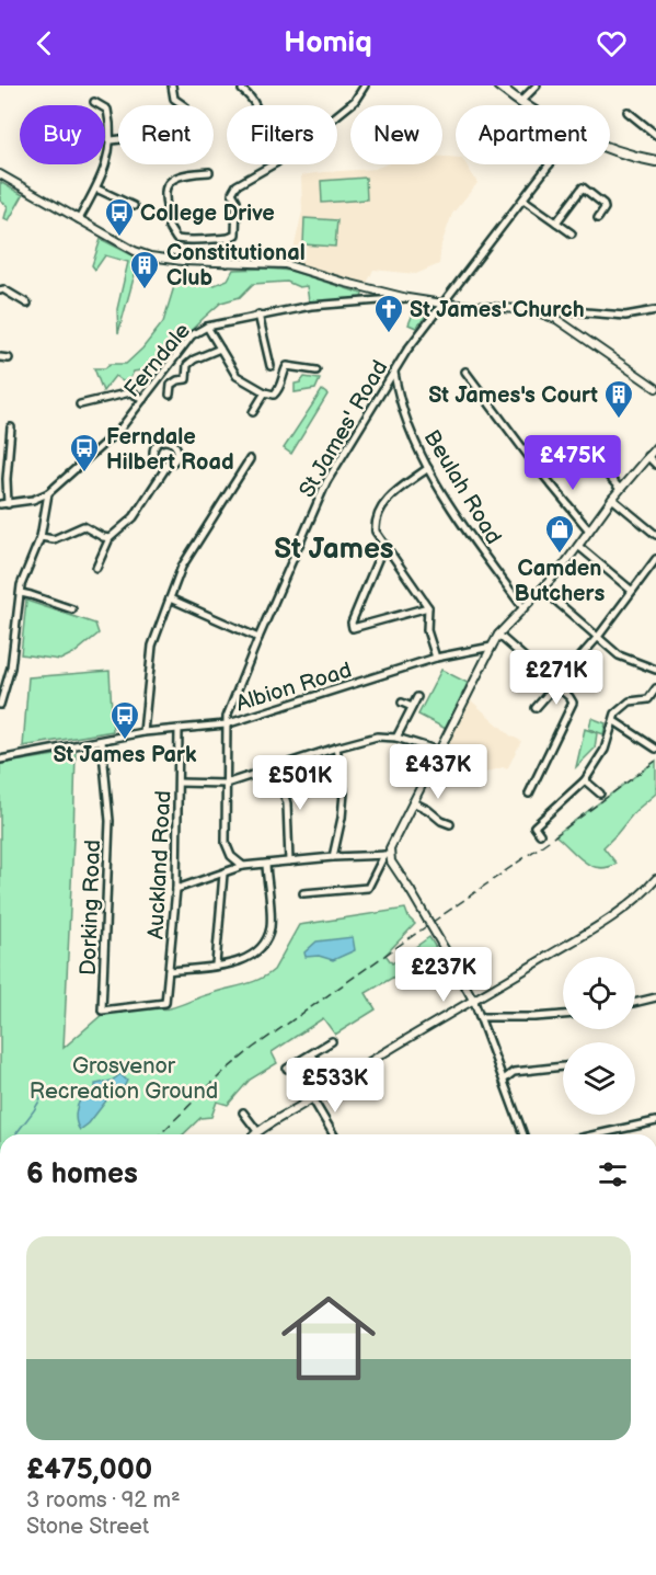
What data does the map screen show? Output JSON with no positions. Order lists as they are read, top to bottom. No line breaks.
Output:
{"streets":{"street":["Ferndale","St James' Road","Beulah Road","Albion Road","Auckland Road","Dorking Road"]},"crossings":[["St James' Road","Beulah Road"],["St James' Road","Albion Road"],["Albion Road","Auckland Road"],["Albion Road","Dorking Road"],["Auckland Road","Dorking Road"]],"districts":["St James"],"parks":["Grosvenor Recreation Ground"],"places":{"bus stop":["College Drive","Ferndale Hilbert Road","St James Park"],"building":["Constitutional Club","St James's Court"],"church":["St James' Church"],"shop":["Camden Butchers"]},"page":{"header":"Homiq","chip":["Buy","Rent","Filters","New","Apartment"],"price":["£475K","£271K","£437K","£501K","£237K","£533K"],"heading":"6 homes","list":[{"name":"£475,000","note":"3 rooms · 92 m² · Stone Street"}]}}
